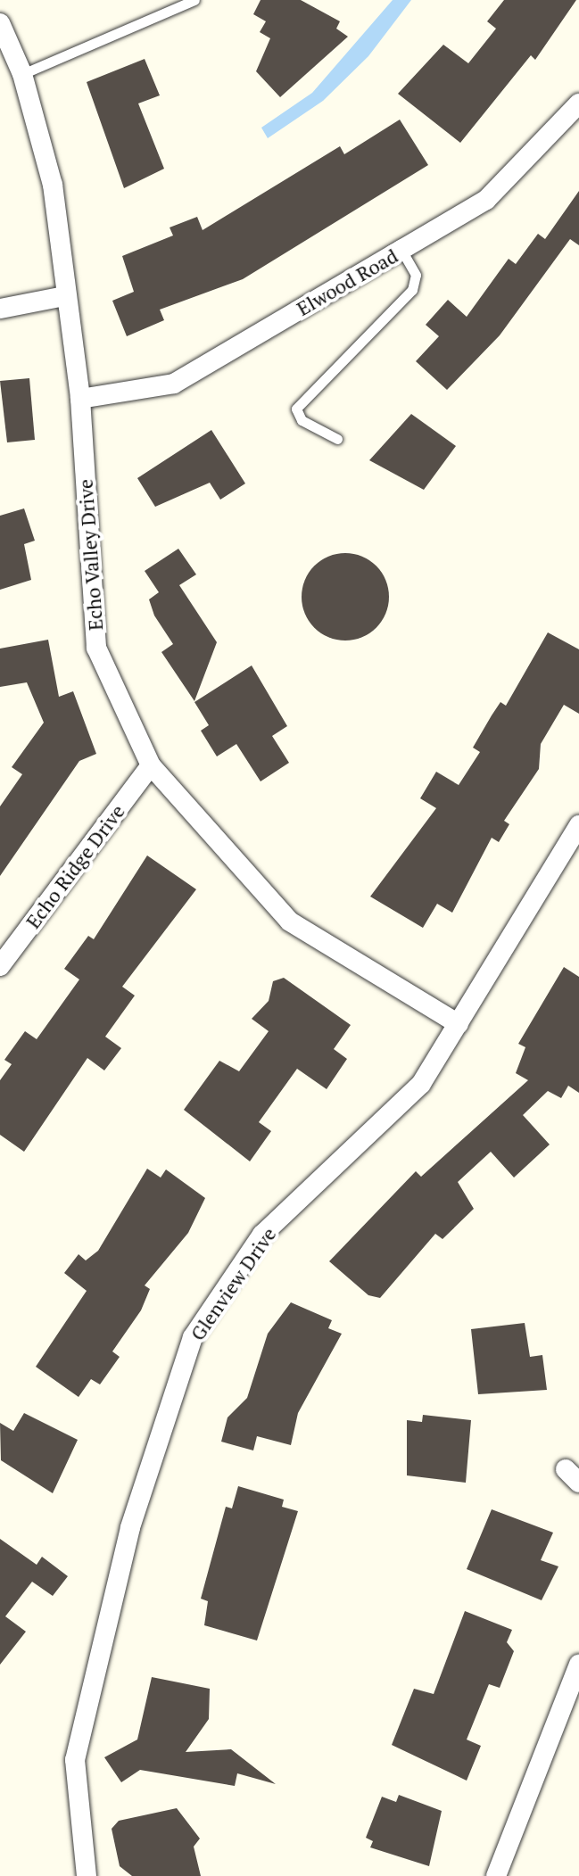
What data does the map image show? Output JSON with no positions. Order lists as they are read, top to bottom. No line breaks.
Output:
{"streets":{"street":["Elwood Road","Echo Valley Drive","Echo Ridge Drive","Glenview Drive"]},"crossings":[["Elwood Road","Echo Valley Drive"],["Echo Valley Drive","Echo Ridge Drive"],["Echo Valley Drive","Glenview Drive"]]}
